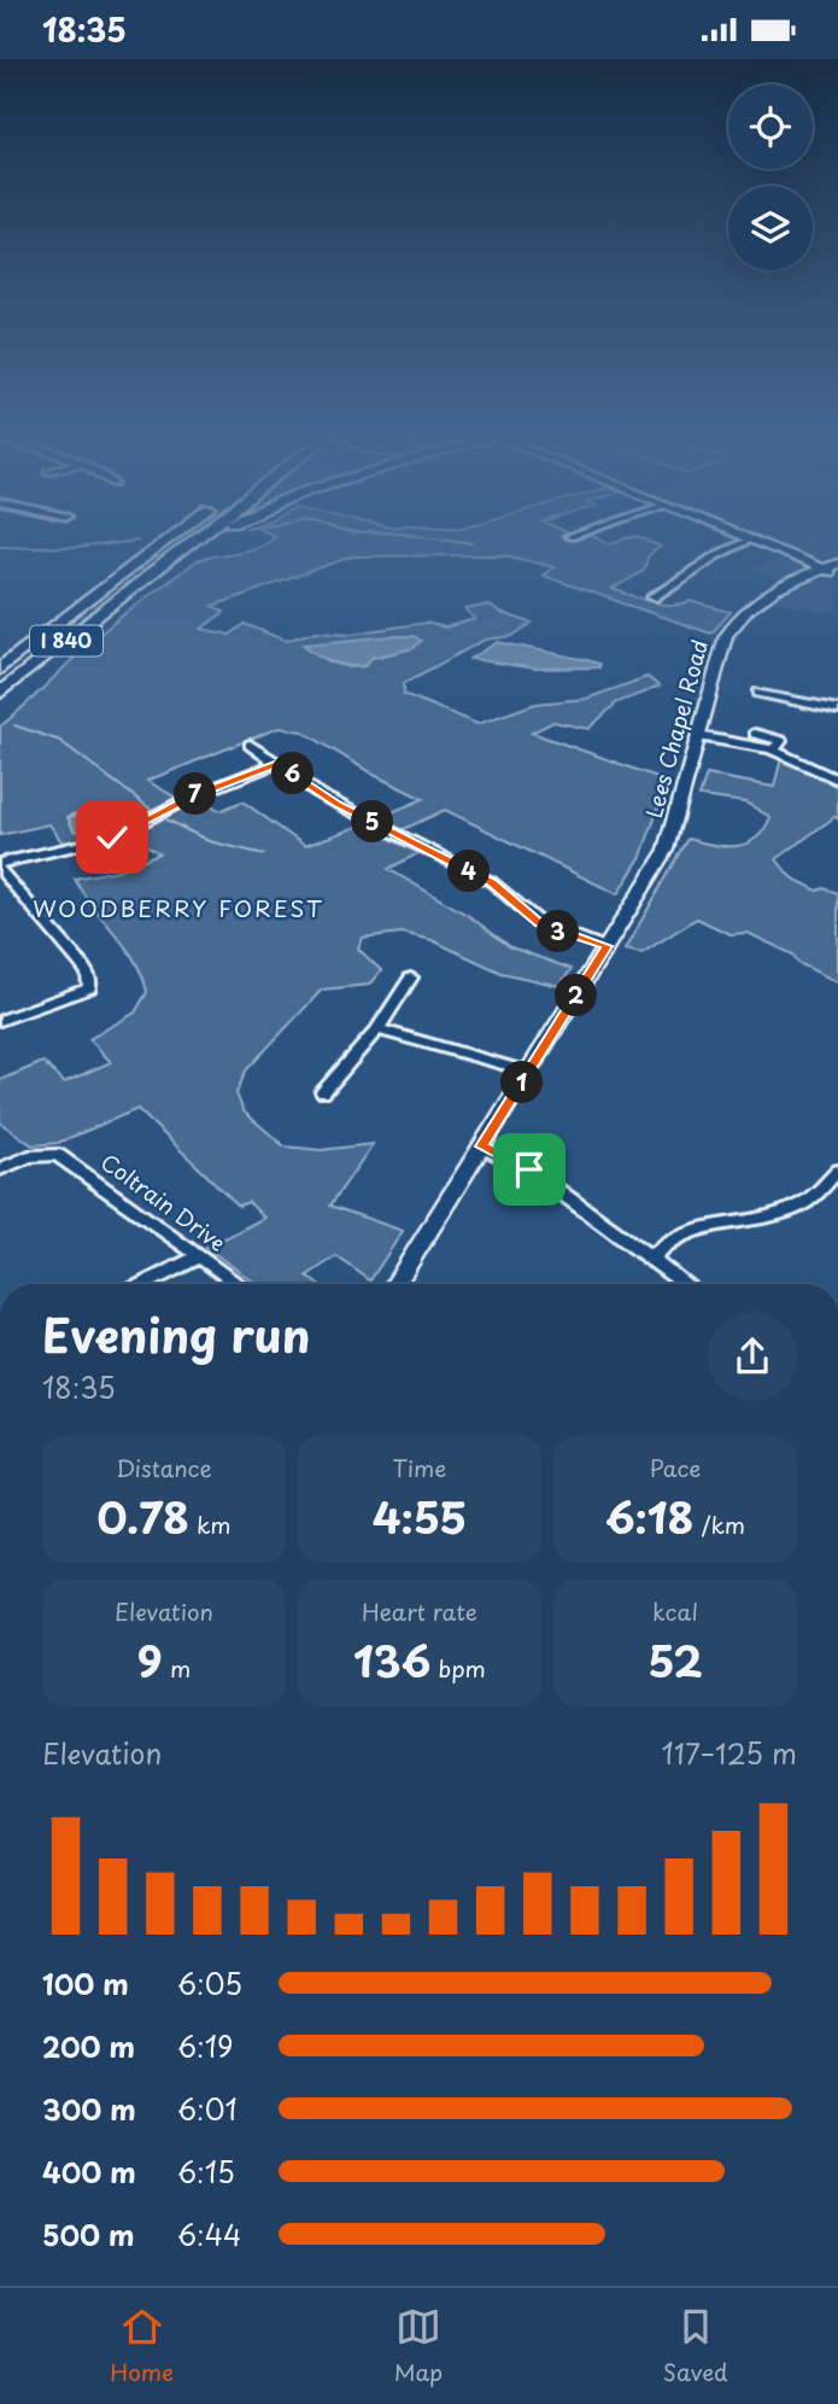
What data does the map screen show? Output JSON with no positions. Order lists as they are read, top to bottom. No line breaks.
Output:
{"streets":{"highway":["I 840"],"main road":["Lees Chapel Road"],"street":["Coltrain Drive"]},"districts":["WOODBERRY FOREST"],"page":{"status":"18:35","pins":["6","7","5","4","3","2","1"],"heading":["Evening run","18:35"],"stats":[["Distance","0.78 km"],["Time","4:55"],["Pace","6:18 /km"],["Elevation","9 m"],["Heart rate","136 bpm"],["kcal","52"]],"chart":["Elevation","117–125 m"],"list":[{"name":"100 m","note":"6:05"},{"name":"200 m","note":"6:19"},{"name":"300 m","note":"6:01"},{"name":"400 m","note":"6:15"},{"name":"500 m","note":"6:44"}],"tabs":["Home","Map","Saved"]}}
